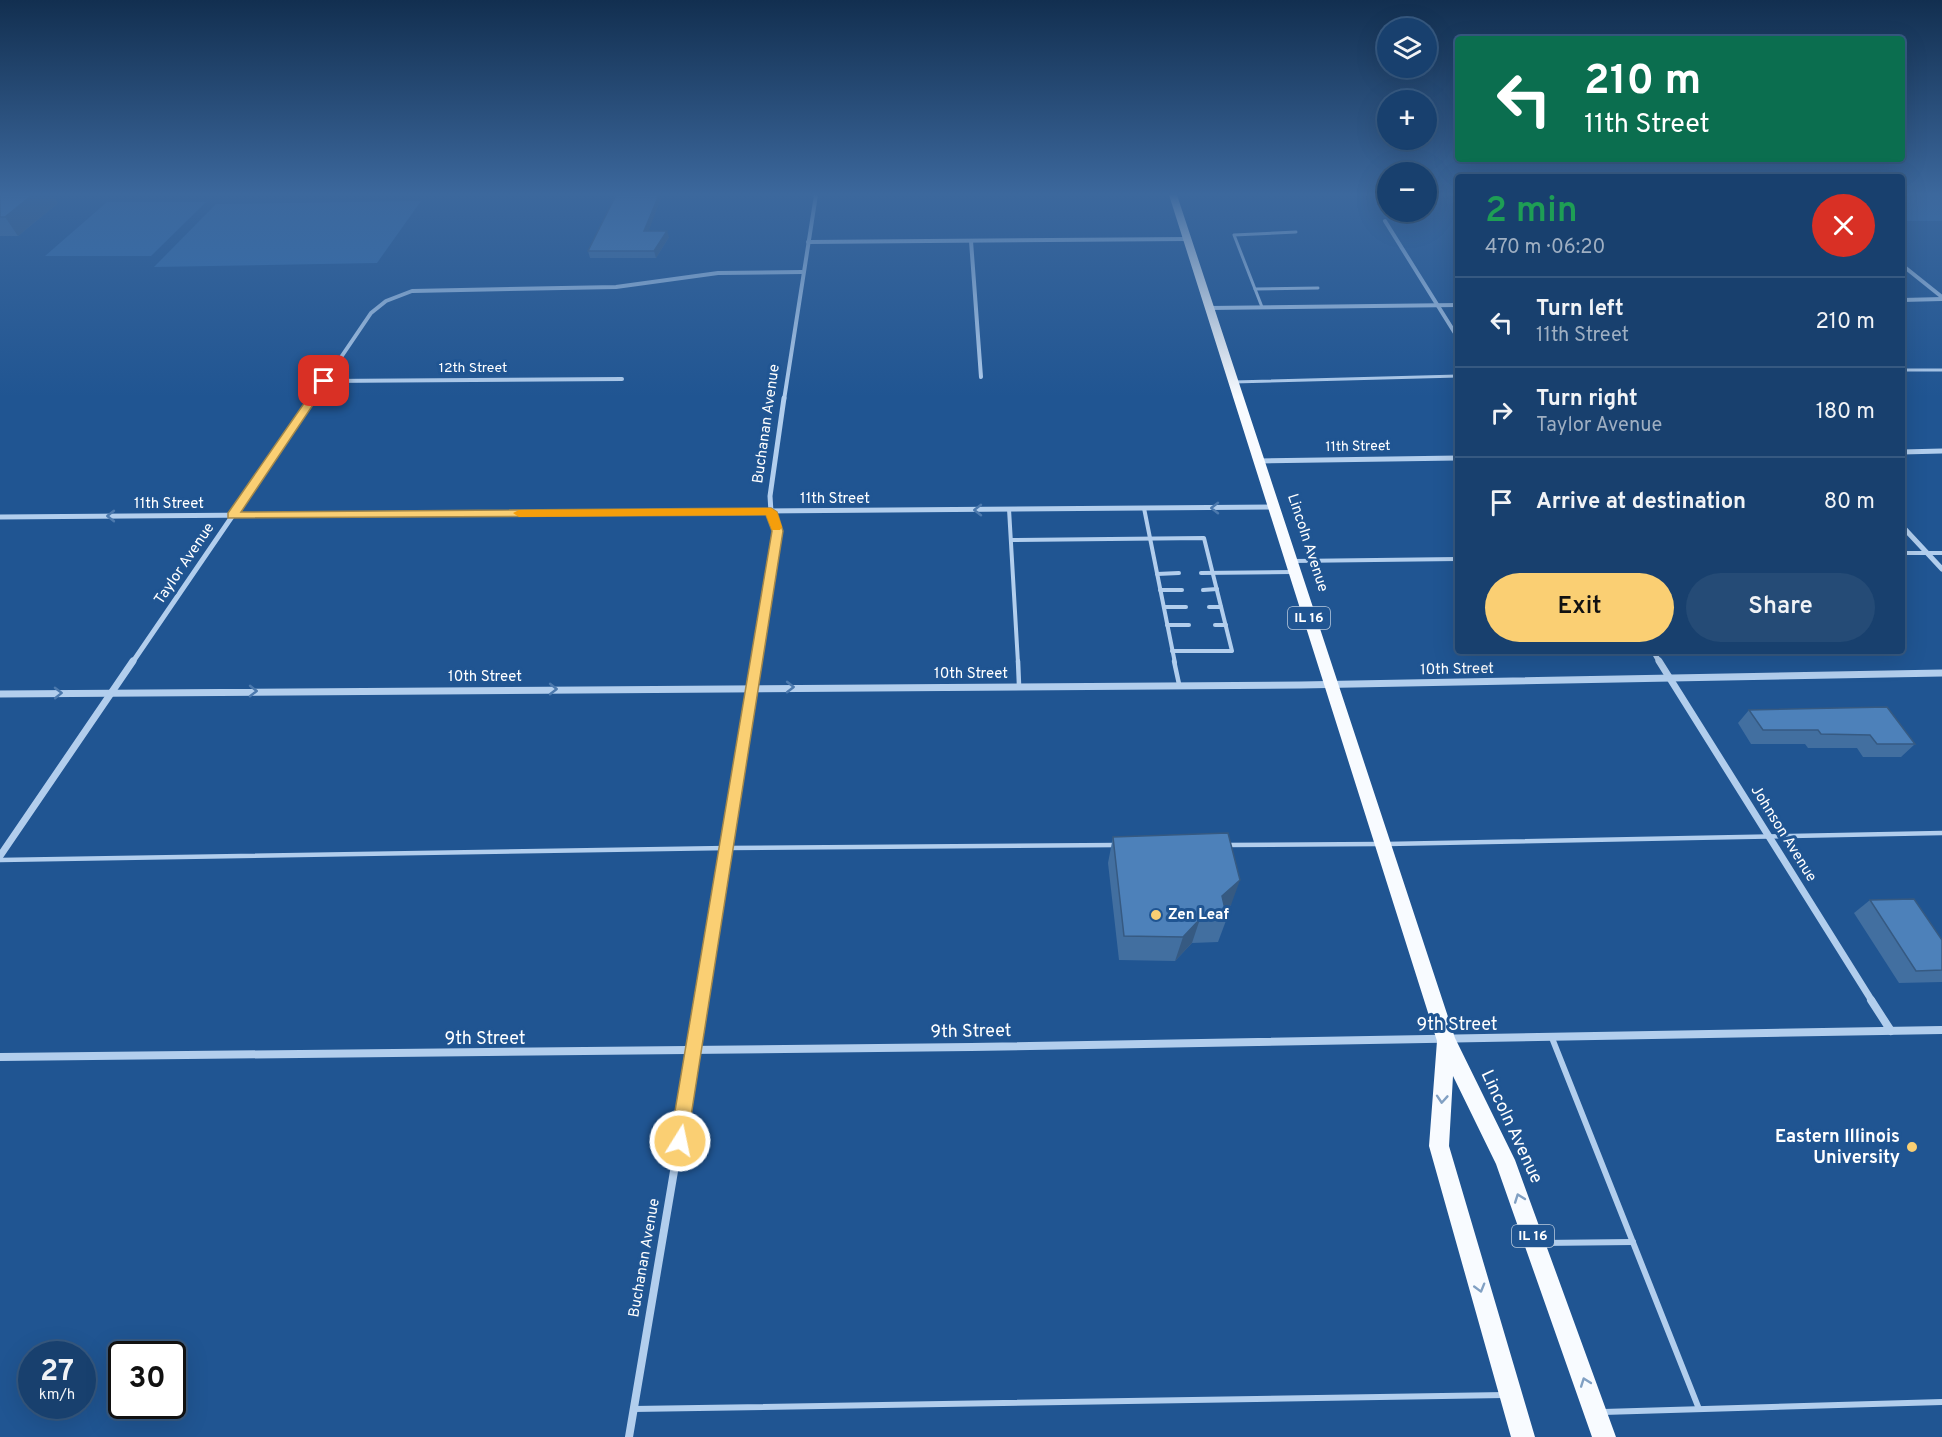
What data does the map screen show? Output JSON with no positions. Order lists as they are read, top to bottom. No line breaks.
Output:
{"streets":{"main road":["Lincoln Avenue","IL 16"],"street":["12th Street","Buchanan Avenue","11th Street","Taylor Avenue","10th Street","Johnson Avenue","9th Street"]},"crossings":[["12th Street","Taylor Avenue"],["Buchanan Avenue","11th Street"],["Buchanan Avenue","Taylor Avenue"],["Buchanan Avenue","10th Street"],["Buchanan Avenue","9th Street"],["11th Street","Lincoln Avenue"],["11th Street","Taylor Avenue"],["Lincoln Avenue","10th Street"],["Lincoln Avenue","9th Street"],["Taylor Avenue","10th Street"],["10th Street","Johnson Avenue"],["Johnson Avenue","9th Street"]],"one_way":["11th Street","10th Street"],"places":["Zen Leaf","Eastern Illinois University"],"page":{"map_buttons":["+","−"],"turn":["210 m","11th Street"],"heading":["2 min","470 m · 06:20"],"list":[{"name":"Turn left","note":"11th Street","value":"210 m"},{"name":"Turn right","note":"Taylor Avenue","value":"180 m"},{"name":"Arrive at destination","value":"80 m"}],"buttons":["Exit","Share"],"speed":"27 km/h","limit":"30"}}
